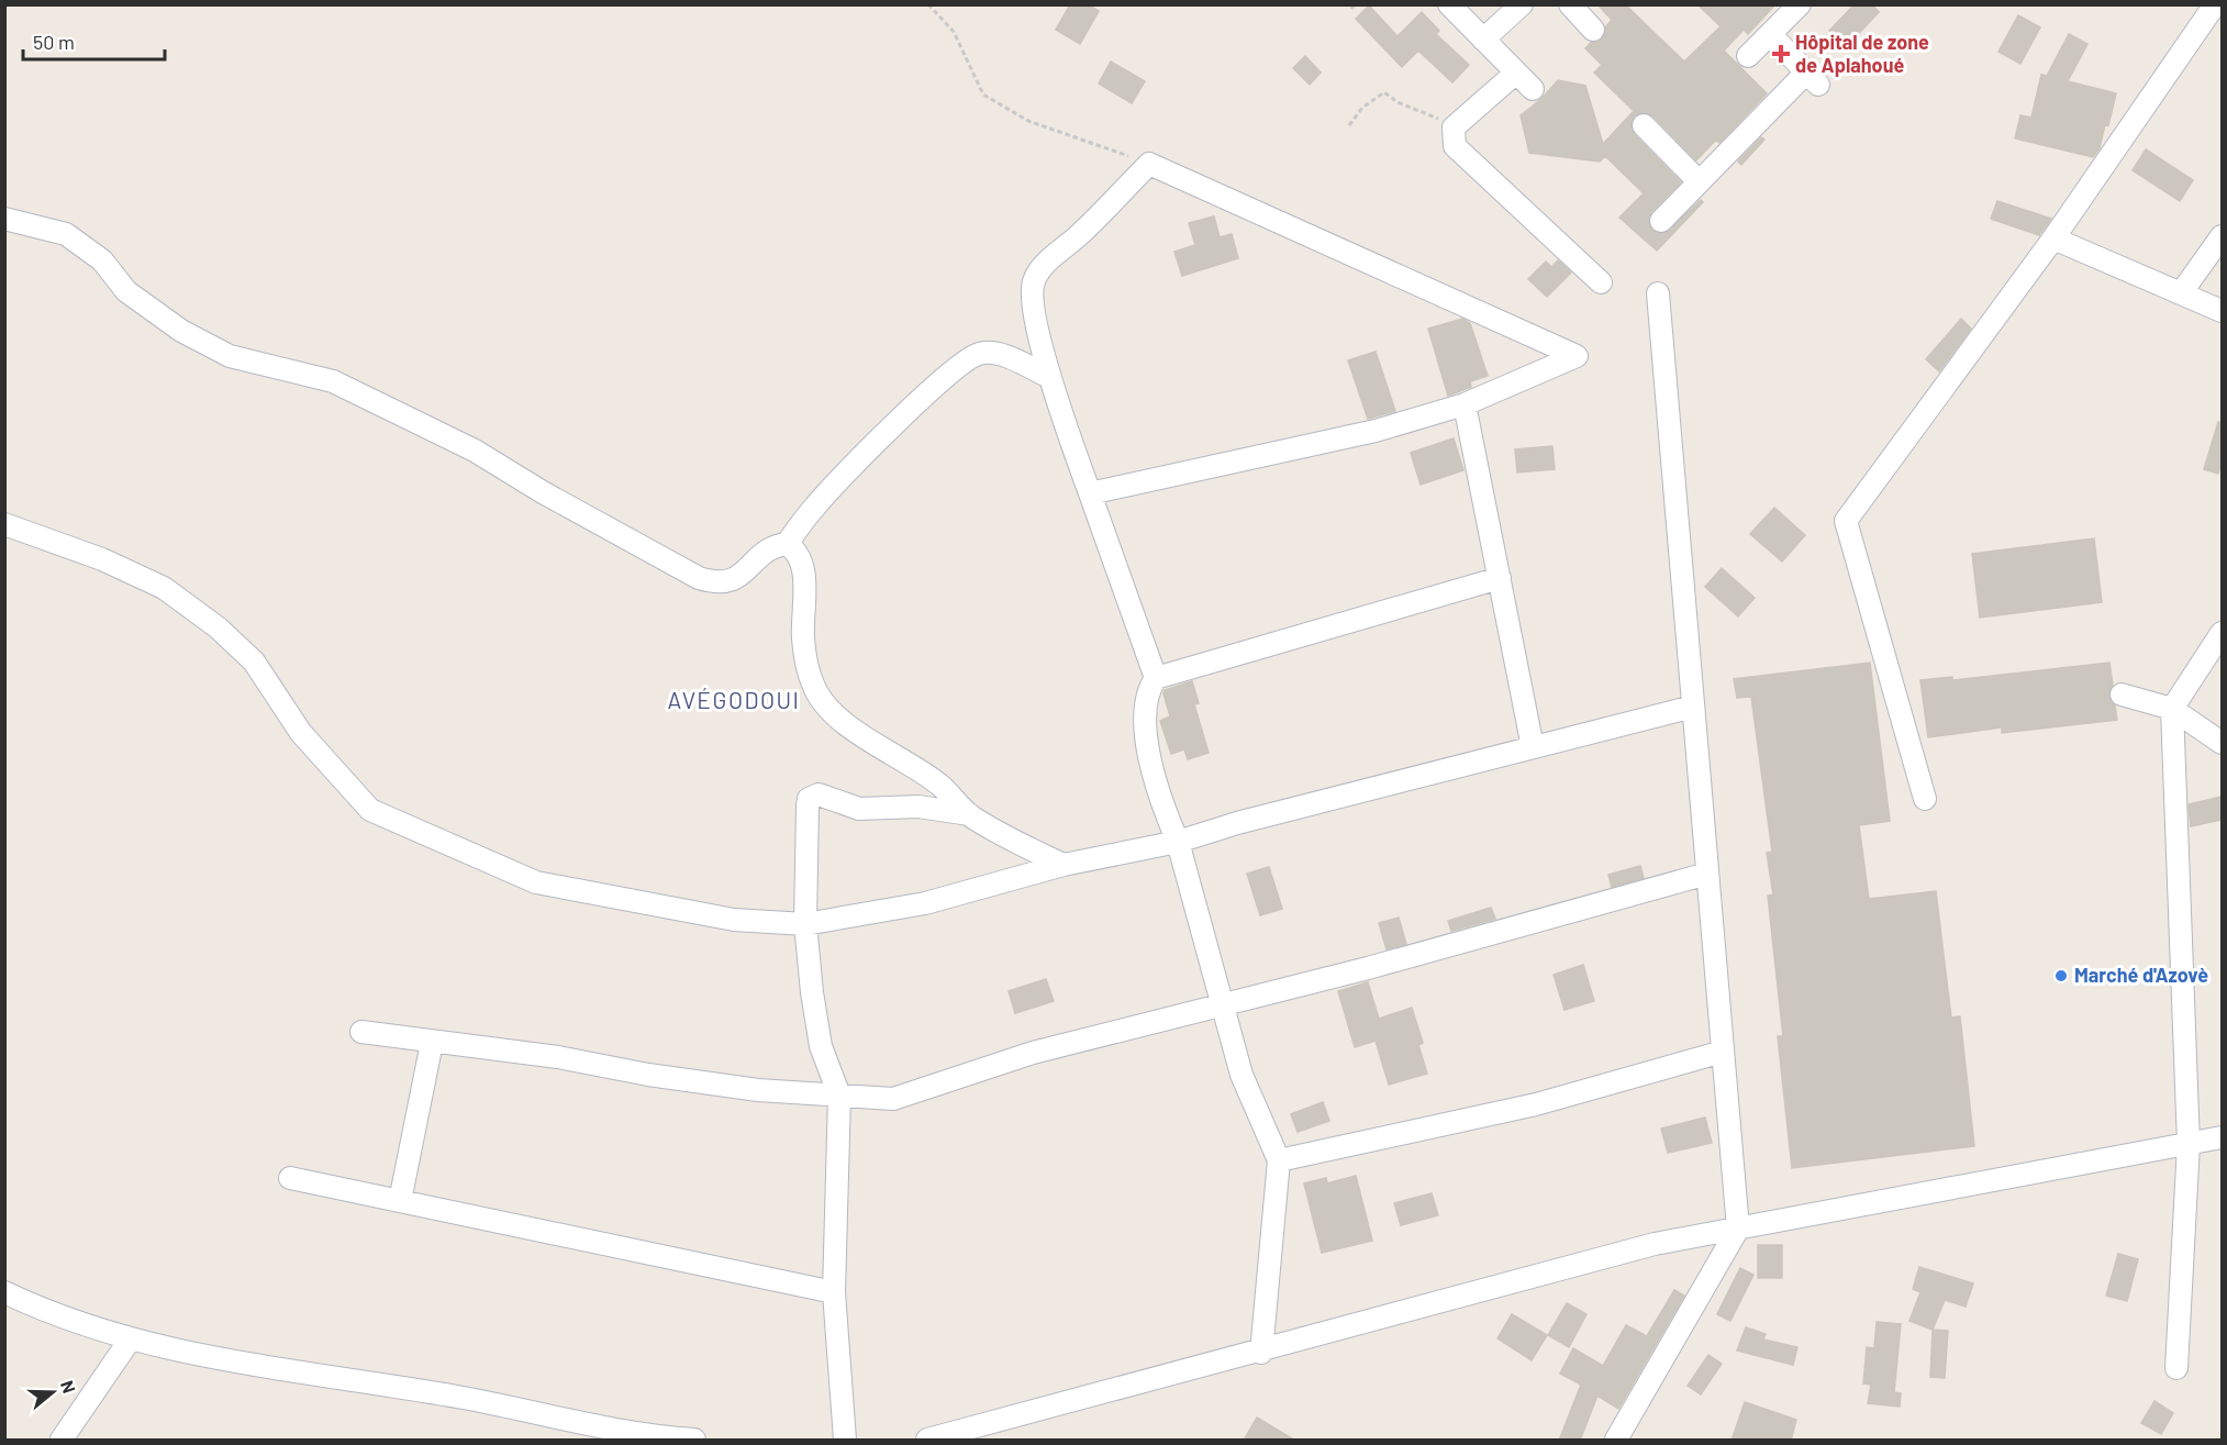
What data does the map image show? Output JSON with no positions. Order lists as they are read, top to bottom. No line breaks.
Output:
{"districts":["AVÉGODOUI"],"places":{"health":["Hôpital de zone de Aplahoué"],"other":["Marché d'Azovè"]},"scale_bar":"50 m","north":"right"}
